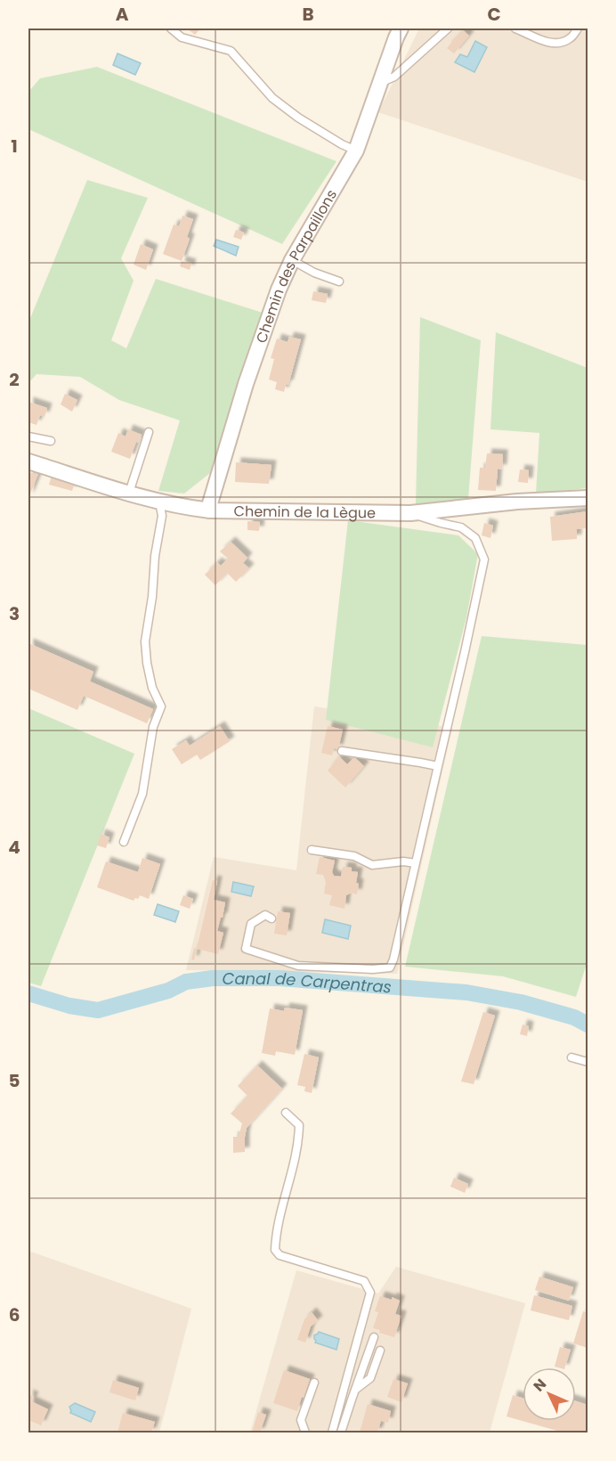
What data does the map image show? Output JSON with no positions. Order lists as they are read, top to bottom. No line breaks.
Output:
{"streets":{"street":["Chemin des Parpaillons","Chemin de la Lègue"]},"crossings":[["Chemin des Parpaillons","Chemin de la Lègue"]],"water":["Canal de Carpentras"],"north":"top left","grid":{"columns":["A","B","C"],"rows":["1","2","3","4","5","6"]}}
